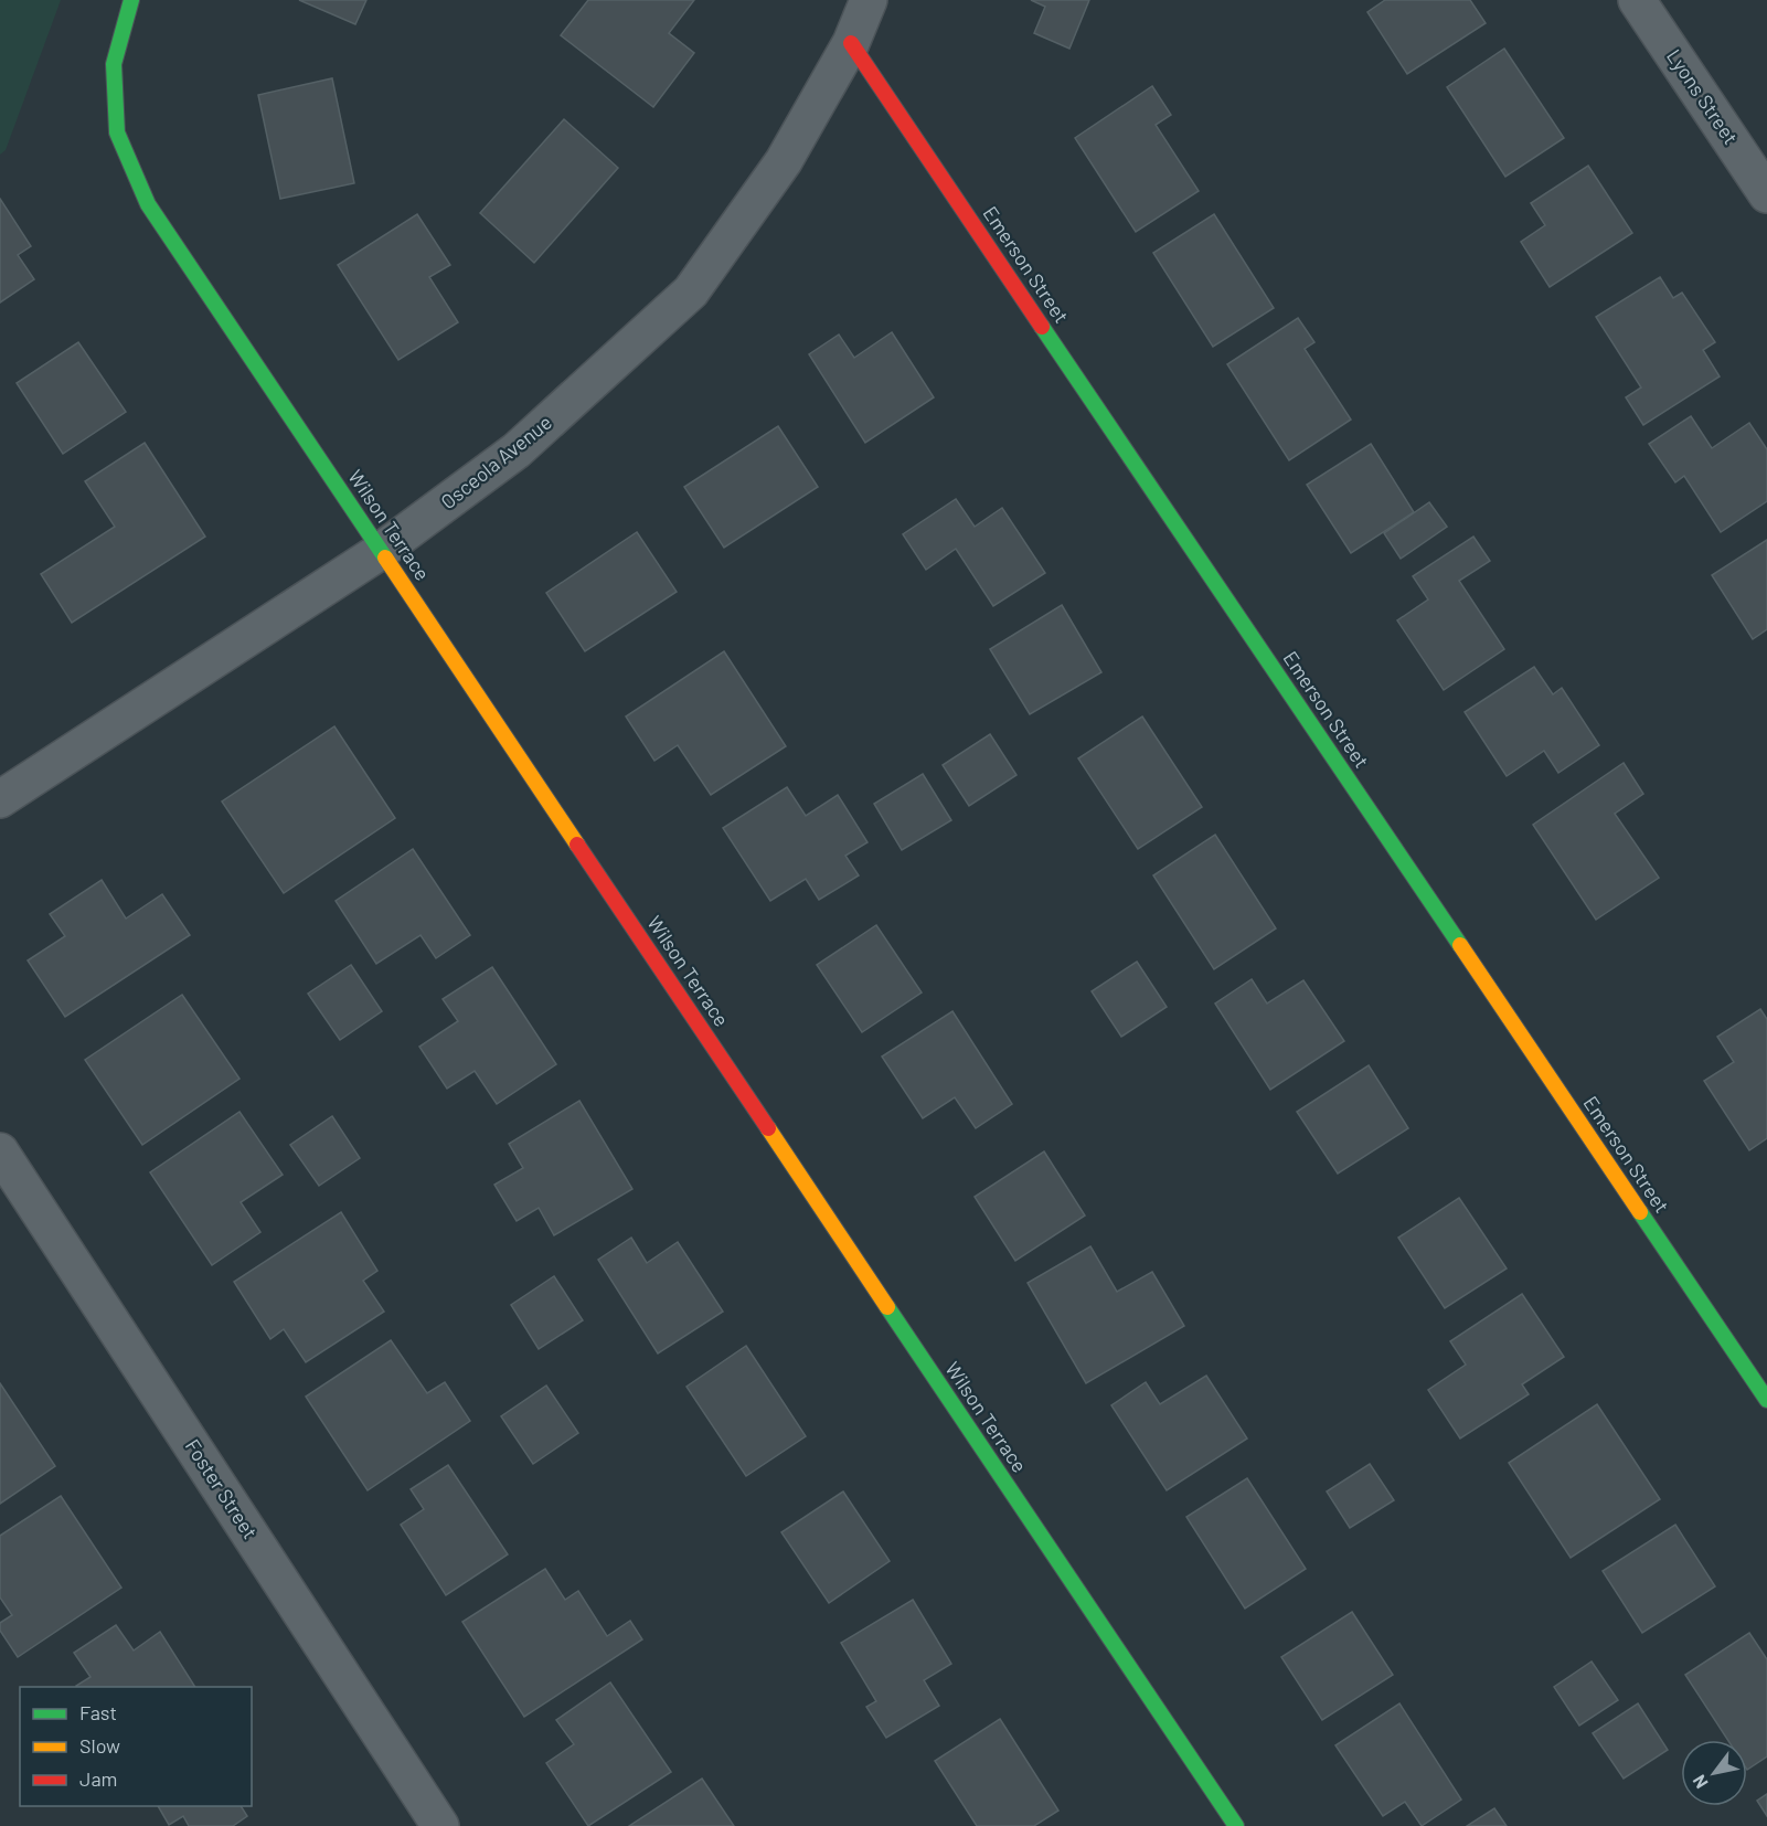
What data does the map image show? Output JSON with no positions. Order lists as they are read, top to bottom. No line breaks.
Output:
{"streets":{"street":["Lyons Street","Emerson Street","Osceola Avenue","Wilson Terrace","Foster Street"]},"crossings":[["Emerson Street","Osceola Avenue"],["Osceola Avenue","Wilson Terrace"]],"legend":["Fast","Slow","Jam"],"north":"bottom left"}
